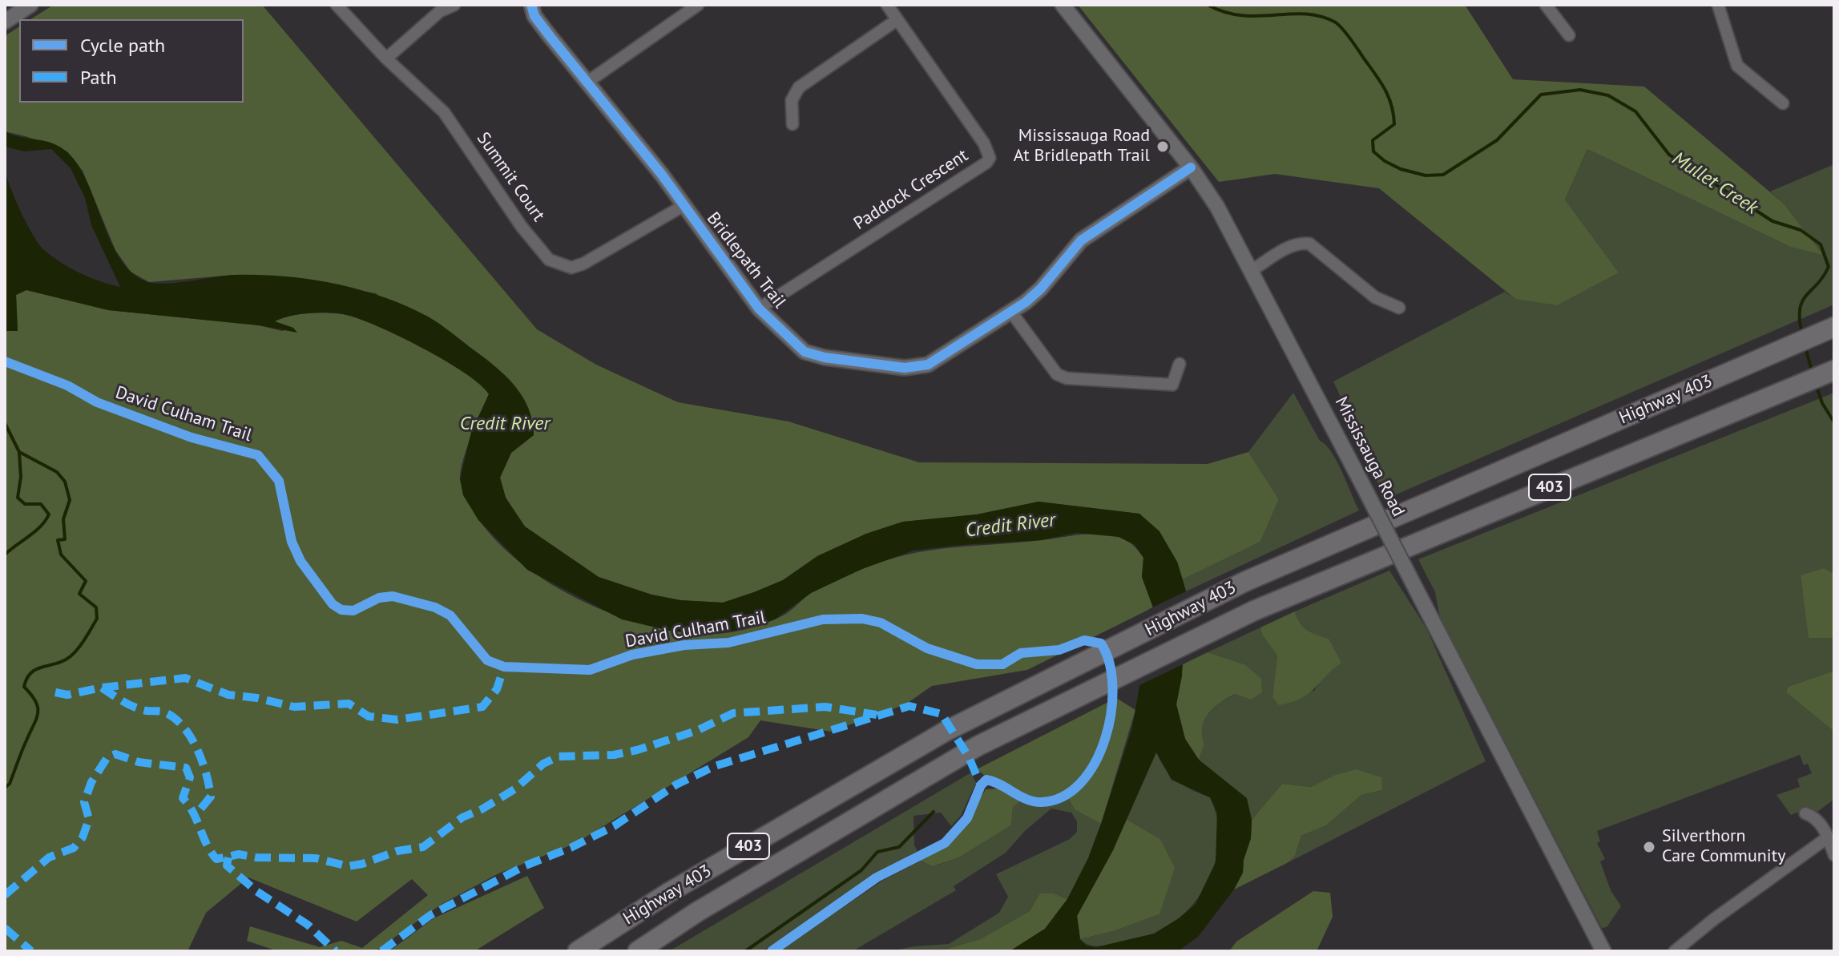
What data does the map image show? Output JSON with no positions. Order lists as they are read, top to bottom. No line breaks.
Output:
{"streets":{"highway":["Highway 403","403"],"main road":["Bridlepath Trail","Mississauga Road"],"street":["Summit Court","Paddock Crescent"],"cycle path":["David Culham Trail"]},"crossings":[["Summit Court","Bridlepath Trail"],["Paddock Crescent","Bridlepath Trail"],["Bridlepath Trail","Mississauga Road"]],"water":["Mullet Creek","Credit River"],"places":["Mississauga Road At Bridlepath Trail","Silverthorn Care Community"],"legend":["Cycle path","Path"]}
